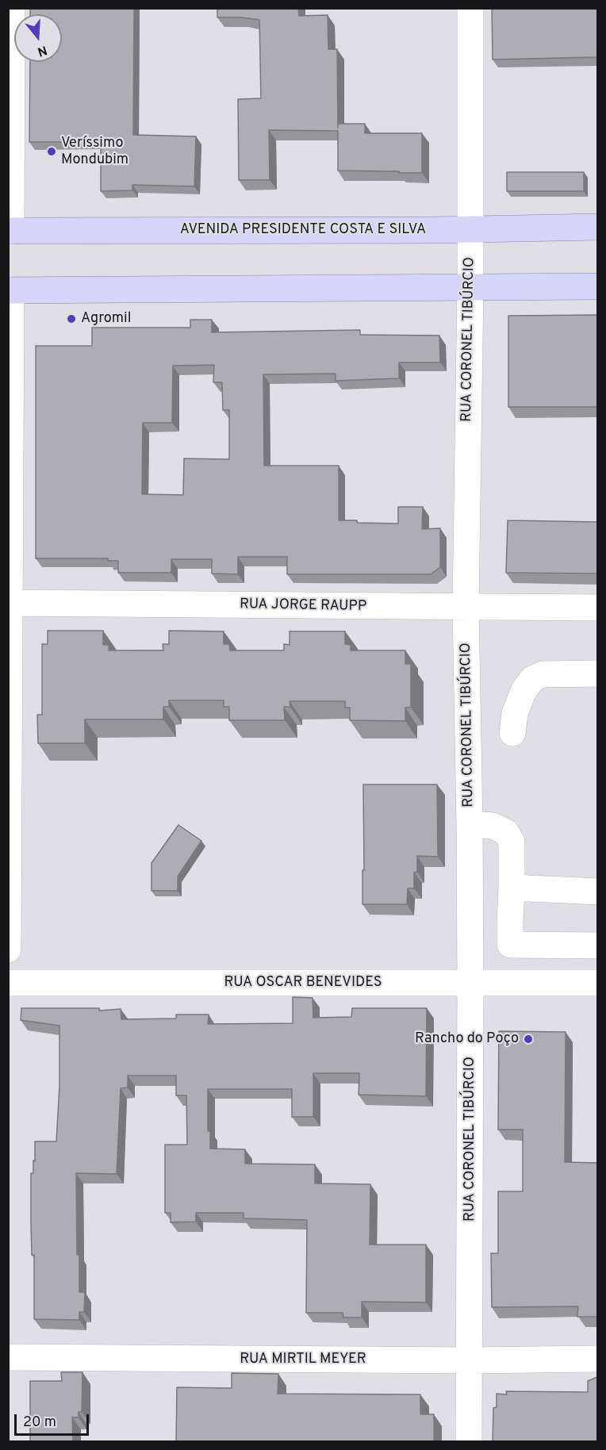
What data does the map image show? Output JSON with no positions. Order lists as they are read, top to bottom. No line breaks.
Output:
{"streets":{"main road":["AVENIDA PRESIDENTE COSTA E SILVA"],"street":["RUA CORONEL TIBÚRCIO","RUA JORGE RAUPP","RUA OSCAR BENEVIDES","RUA MIRTIL MEYER"]},"crossings":[["AVENIDA PRESIDENTE COSTA E SILVA","RUA CORONEL TIBÚRCIO"],["RUA CORONEL TIBÚRCIO","RUA JORGE RAUPP"],["RUA CORONEL TIBÚRCIO","RUA OSCAR BENEVIDES"],["RUA CORONEL TIBÚRCIO","RUA MIRTIL MEYER"]],"places":["Veríssimo Mondubim","Agromil","Rancho do Poço"],"scale_bar":"20 m","north":"bottom"}
